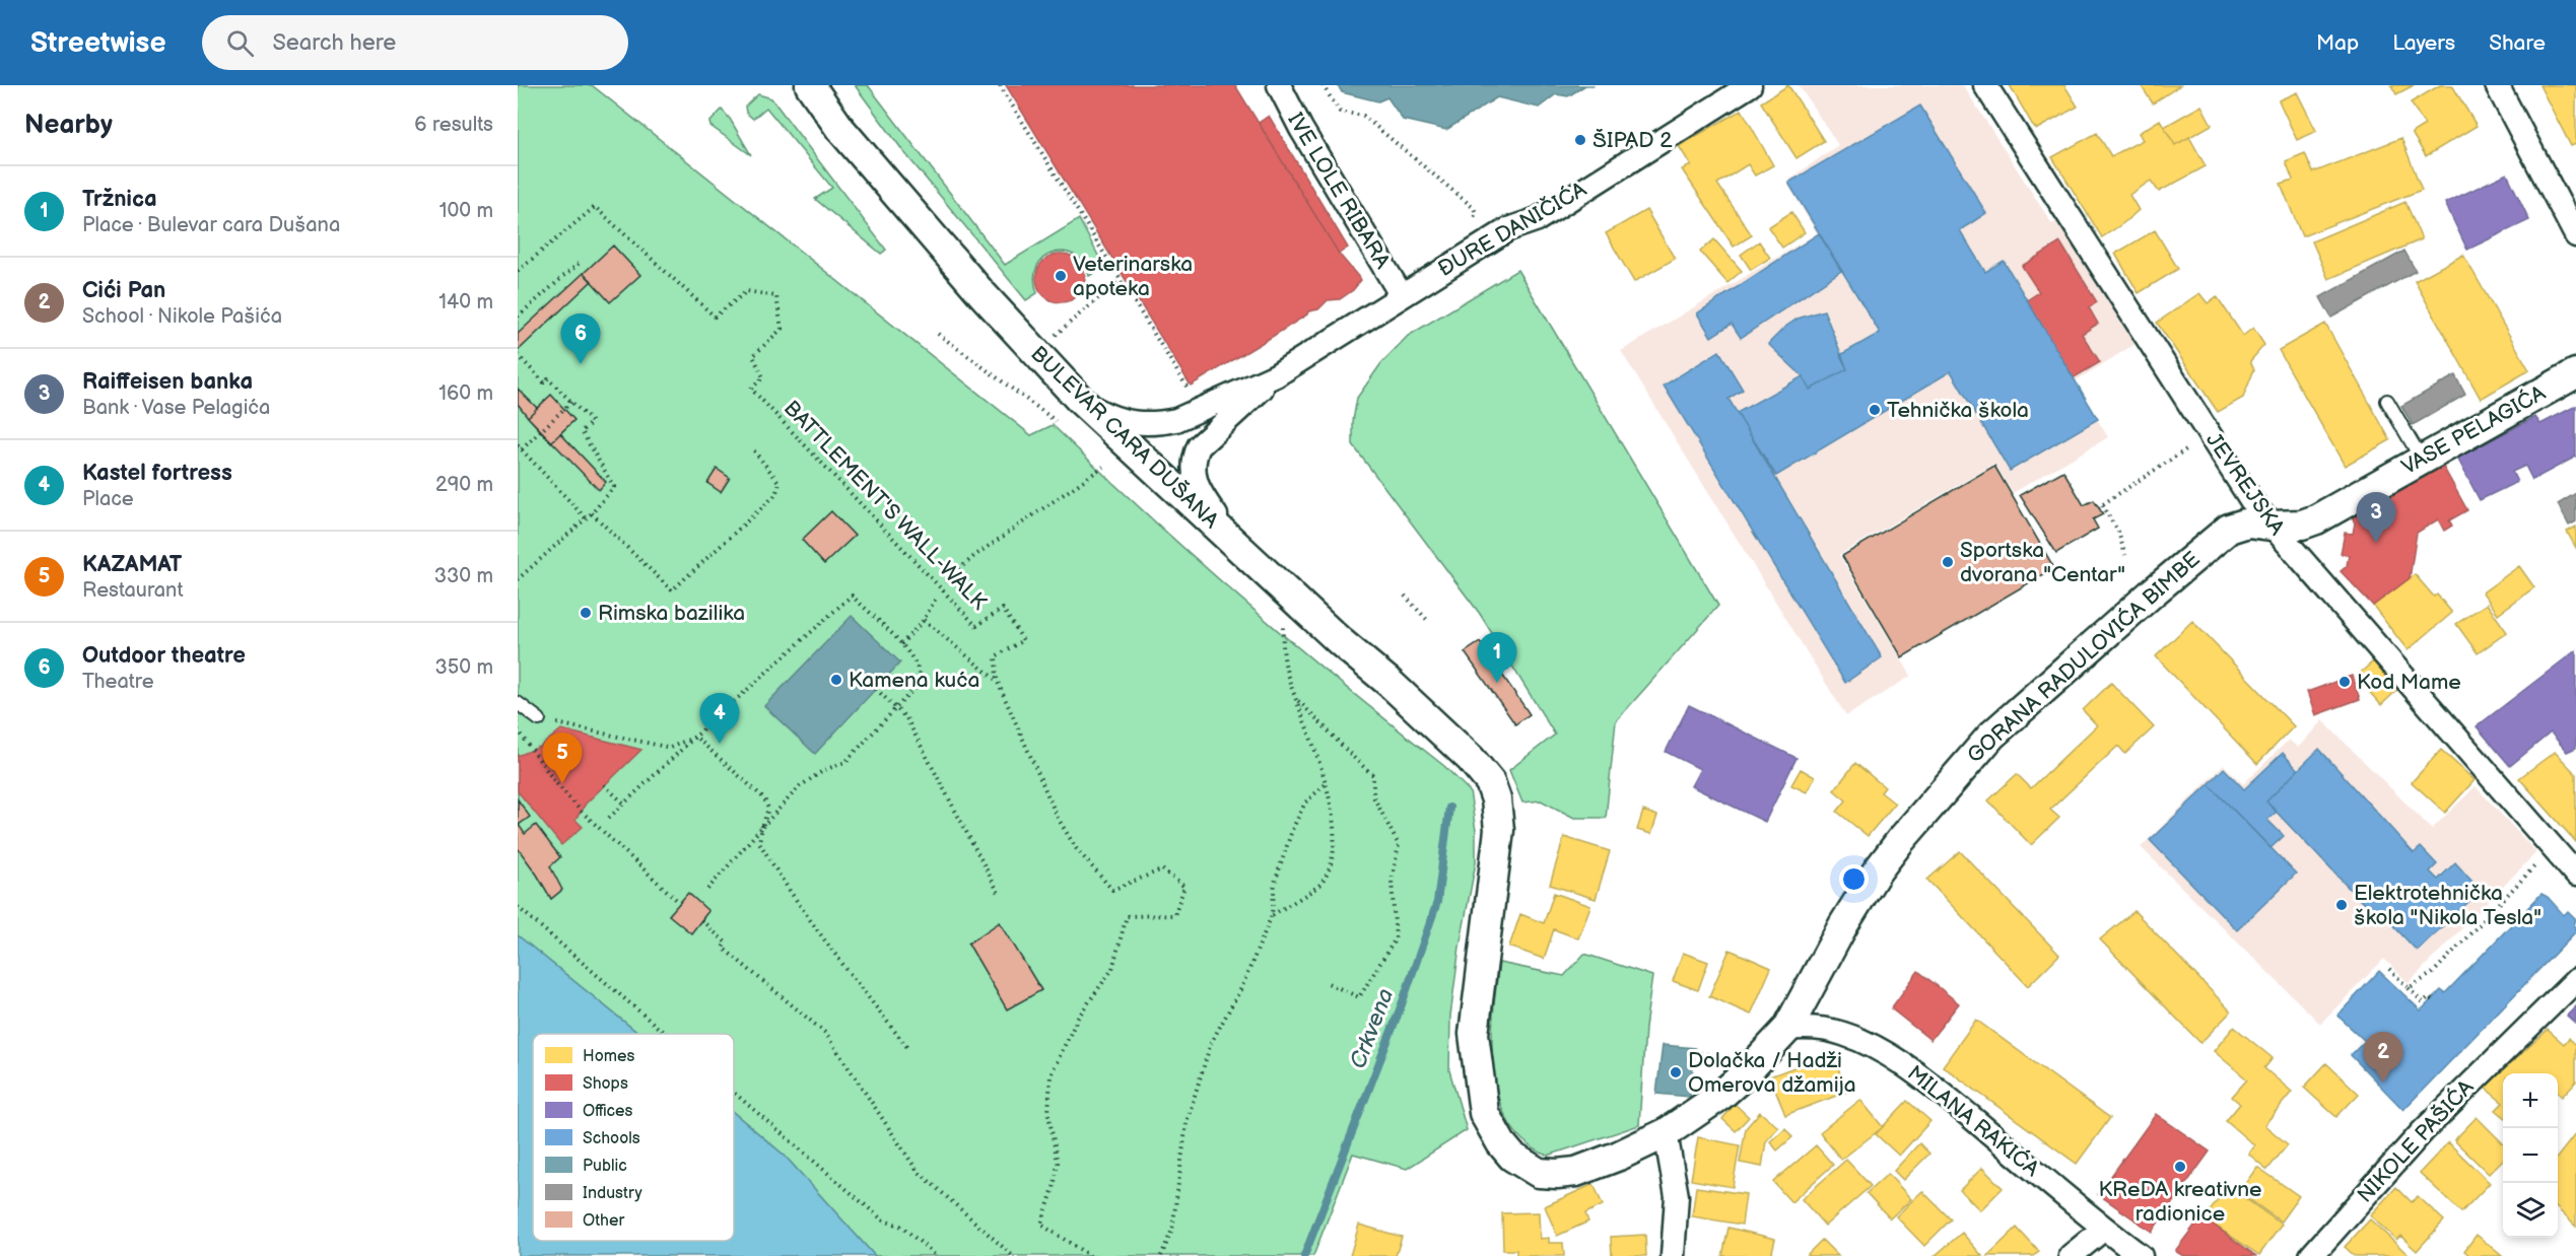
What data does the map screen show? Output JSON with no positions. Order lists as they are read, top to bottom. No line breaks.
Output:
{"streets":{"street":["IVE LOLE RIBARA","ĐURE DANIČIĆA","VASE PELAGIĆA","BULEVAR CARA DUŠANA","JEVREJSKA","GORANA RADULOVIĆA BIMBE","MILANA RAKIĆA","NIKOLE PAŠIĆA"],"path":["BATTLEMENT'S WALL-WALK"]},"crossings":[["IVE LOLE RIBARA","ĐURE DANIČIĆA"],["ĐURE DANIČIĆA","BULEVAR CARA DUŠANA"],["VASE PELAGIĆA","JEVREJSKA"],["VASE PELAGIĆA","GORANA RADULOVIĆA BIMBE"],["BULEVAR CARA DUŠANA","GORANA RADULOVIĆA BIMBE"],["JEVREJSKA","GORANA RADULOVIĆA BIMBE"],["GORANA RADULOVIĆA BIMBE","MILANA RAKIĆA"]],"water":["Crkvena"],"places":["ŠIPAD 2","Veterinarska apoteka","Tehnička škola","Sportska dvorana \"Centar\"","Rimska bazilika","Kamena kuća","Kod Mame","Elektrotehnička škola \"Nikola Tesla\"","Dolačka / Hadži Omerova džamija","KReDA kreativne radionice"],"legend":["Homes","Shops","Offices","Schools","Public","Industry","Other"],"page":{"header":"Streetwise","search":"Search here","nav":["Map","Layers","Share"],"heading":["Nearby","6 results"],"list":[{"mark":"1","name":"Tržnica","note":"Place · Bulevar cara Dušana","value":"100 m"},{"mark":"2","name":"Cići Pan","note":"School · Nikole Pašića","value":"140 m"},{"mark":"3","name":"Raiffeisen banka","note":"Bank · Vase Pelagića","value":"160 m"},{"mark":"4","name":"Kastel fortress","note":"Place","value":"290 m"},{"mark":"5","name":"KAZAMAT","note":"Restaurant","value":"330 m"},{"mark":"6","name":"Outdoor theatre","note":"Theatre","value":"350 m"}],"pins":["6","3","1","4","5","2"],"map_buttons":["+","−"]}}
